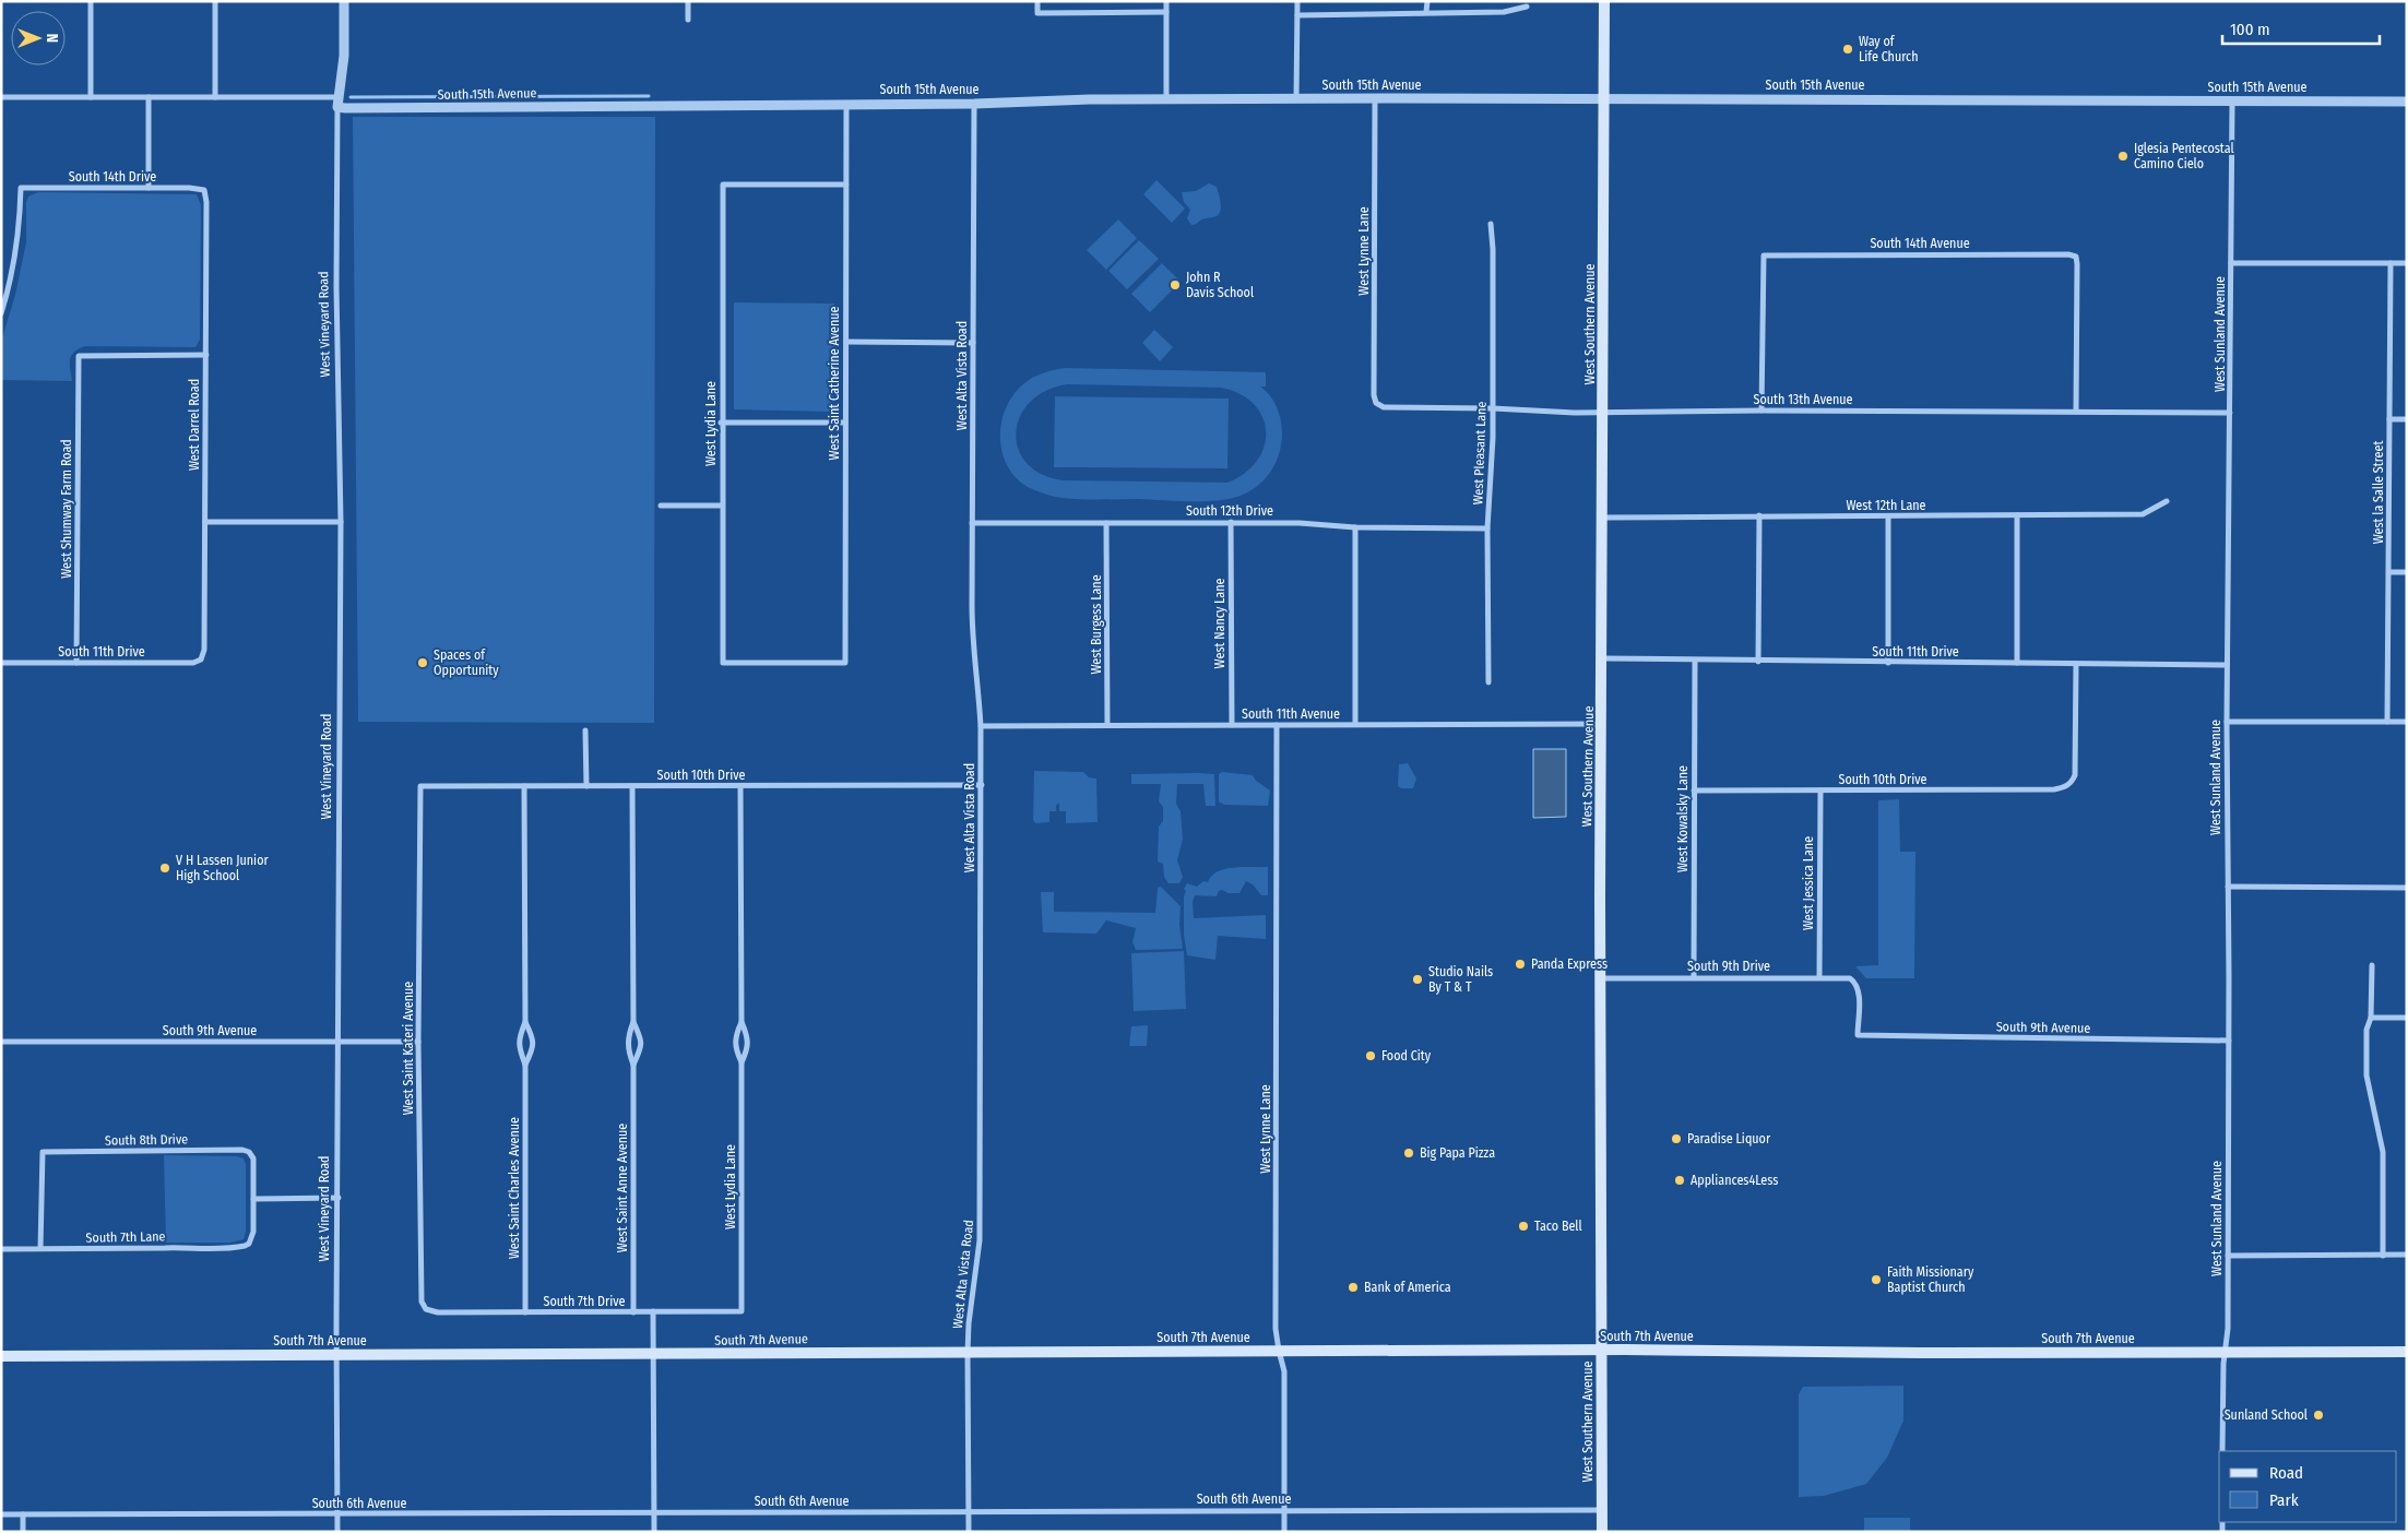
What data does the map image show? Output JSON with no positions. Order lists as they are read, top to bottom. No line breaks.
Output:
{"streets":{"main road":["West Southern Avenue","South 7th Avenue"],"street":["South 15th Avenue","South 14th Drive","South 14th Avenue","West Lynne Lane","West Vineyard Road","West Sunland Avenue","West Alta Vista Road","West Saint Catherine Avenue","South 13th Avenue","West Lydia Lane","West Darrel Road","West Pleasant Lane","West la Salle Street","West 12th Lane","West Shumway Farm Road","South 12th Drive","West Nancy Lane","West Burgess Lane","South 11th Drive","South 11th Avenue","South 10th Drive","West Kowalsky Lane","West Jessica Lane","South 9th Drive","South 9th Avenue","West Saint Kateri Avenue","South 8th Drive","West Saint Charles Avenue","West Saint Anne Avenue","South 7th Lane","South 7th Drive","South 6th Avenue"]},"crossings":[["South 15th Avenue","West Lynne Lane"],["South 15th Avenue","West Vineyard Road"],["South 15th Avenue","West Southern Avenue"],["South 15th Avenue","West Sunland Avenue"],["South 15th Avenue","West Alta Vista Road"],["South 15th Avenue","West Saint Catherine Avenue"],["South 14th Drive","West Darrel Road"],["South 14th Avenue","South 13th Avenue"],["West Lynne Lane","South 13th Avenue"],["West Lynne Lane","South 11th Avenue"],["West Lynne Lane","South 7th Avenue"],["West Lynne Lane","South 6th Avenue"],["West Vineyard Road","South 9th Avenue"],["West Vineyard Road","South 7th Avenue"],["West Vineyard Road","South 6th Avenue"],["West Southern Avenue","South 13th Avenue"],["West Southern Avenue","West 12th Lane"],["West Southern Avenue","South 11th Drive"],["West Southern Avenue","South 11th Avenue"],["West Southern Avenue","South 9th Drive"],["West Southern Avenue","South 7th Avenue"],["West Southern Avenue","South 6th Avenue"],["West Sunland Avenue","South 13th Avenue"],["West Sunland Avenue","South 11th Drive"],["West Sunland Avenue","South 9th Avenue"],["West Sunland Avenue","South 7th Avenue"],["West Alta Vista Road","South 12th Drive"],["West Alta Vista Road","South 11th Avenue"],["West Alta Vista Road","South 10th Drive"],["West Alta Vista Road","South 7th Avenue"],["West Alta Vista Road","South 6th Avenue"],["West Saint Catherine Avenue","West Lydia Lane"],["South 13th Avenue","West Pleasant Lane"],["West Lydia Lane","South 10th Drive"],["West Lydia Lane","South 7th Drive"],["West Darrel Road","West Shumway Farm Road"],["West Darrel Road","South 11th Drive"],["West Pleasant Lane","South 12th Drive"],["West Shumway Farm Road","South 11th Drive"],["South 12th Drive","West Nancy Lane"],["South 12th Drive","West Burgess Lane"],["West Nancy Lane","South 11th Avenue"],["West Burgess Lane","South 11th Avenue"],["South 11th Drive","South 10th Drive"],["South 11th Drive","West Kowalsky Lane"],["South 10th Drive","West Kowalsky Lane"],["South 10th Drive","West Jessica Lane"],["South 10th Drive","West Saint Kateri Avenue"],["South 10th Drive","West Saint Charles Avenue"],["South 10th Drive","West Saint Anne Avenue"],["West Kowalsky Lane","South 9th Drive"],["West Jessica Lane","South 9th Drive"],["South 9th Drive","South 9th Avenue"],["South 9th Avenue","West Saint Kateri Avenue"],["West Saint Kateri Avenue","South 7th Drive"],["South 8th Drive","South 7th Lane"],["West Saint Charles Avenue","South 7th Drive"],["West Saint Anne Avenue","South 7th Drive"]],"places":["Way of Life Church","Iglesia Pentecostal Camino Cielo","John R Davis School","Spaces of Opportunity","V H Lassen Junior High School","Panda Express","Studio Nails By T & T","Food City","Paradise Liquor","Big Papa Pizza","Appliances4Less","Taco Bell","Faith Missionary Baptist Church","Bank of America","Sunland School"],"legend":["Road","Park"],"scale_bar":"100 m","north":"right"}
